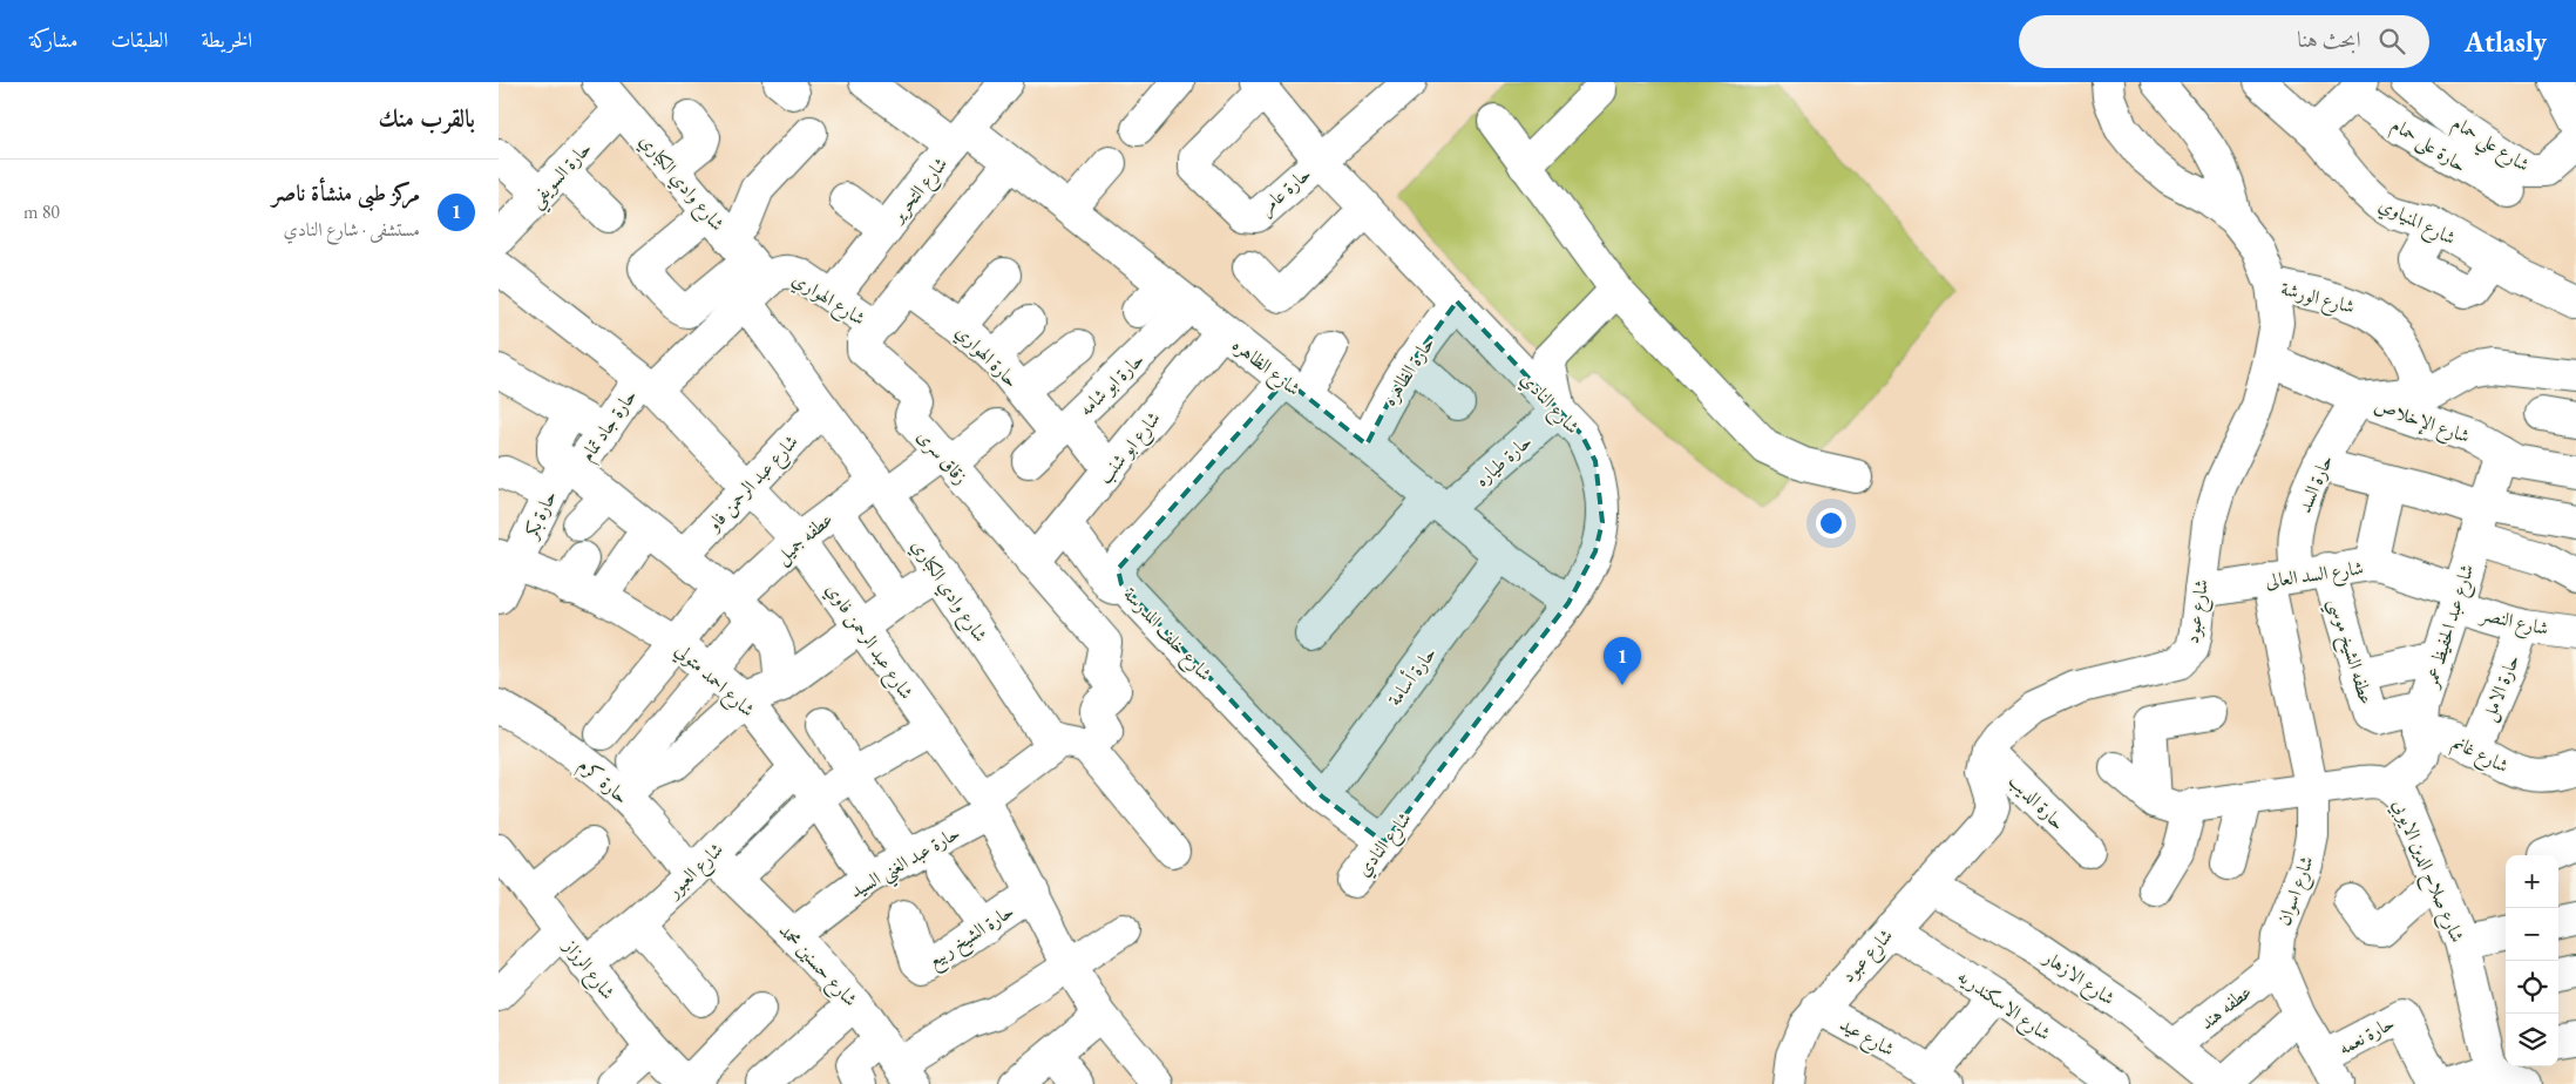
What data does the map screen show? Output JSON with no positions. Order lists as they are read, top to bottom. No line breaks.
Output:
{"streets":{"street":["شارع علي حمام","حارة على حمام","حارة السويفي","شارع وادي الكباري","شارع التحرير","حارة عامر","شارع المنياوي","شارع الورشة","شارع الهواري","حارة الهواري","شارع الظاهره","حارة الظاهره","حارة ابو شامه","شارع النادي","شارع الإخلاص","حارة جاد تمام","شارع ابو شنب","زقاق سرى","حارة طياره","شارع عبد الرحمن فاو","حارة السد","حارة بكر","عطفه جميل","شارع السد العالى","شارع عبود","شارع النصر","شارع عبد الحفيظ عمر","شارع خلف المدرسة","شارع عبد الرحمن فاوي","عطفه الشيخ موسي","حارة أسامة","شارع احمد متولي","حارة الامل","شارع غانم","حارة كرم","حارة الديب","حارة عبد الغني السيد","شارع العبور","شارع صلاح الدين الايوبي","شارع اسوان","حارة الشيخ ربيع","شارع حسنين محمد","شارع الرزاز","شارع الازهار","شارع الاسكندريه","عطفه هند","حارة نعمه","شارع عيد"]},"crossings":[["حارة السويفي","شارع وادي الكباري"],["شارع وادي الكباري","شارع الهواري"],["شارع وادي الكباري","زقاق سرى"],["شارع وادي الكباري","شارع عبد الرحمن فاو"],["شارع وادي الكباري","عطفه جميل"],["شارع وادي الكباري","حارة عبد الغني السيد"],["شارع التحرير","شارع الهواري"],["شارع التحرير","شارع الظاهره"],["حارة عامر","شارع النادي"],["شارع الورشة","شارع عبود"],["شارع الهواري","حارة الهواري"],["شارع الهواري","شارع الظاهره"],["شارع الهواري","حارة جاد تمام"],["شارع الهواري","زقاق سرى"],["شارع الهواري","شارع عبد الرحمن فاوي"],["حارة الهواري","حارة ابو شامه"],["حارة الهواري","شارع ابو شنب"],["شارع الظاهره","حارة الظاهره"],["شارع الظاهره","حارة ابو شامه"],["شارع الظاهره","شارع النادي"],["شارع الظاهره","شارع ابو شنب"],["شارع الظاهره","حارة طياره"],["شارع الظاهره","شارع خلف المدرسة"],["شارع الظاهره","حارة أسامة"],["حارة الظاهره","شارع النادي"],["شارع النادي","حارة طياره"],["شارع النادي","شارع خلف المدرسة"],["شارع الإخلاص","حارة السد"],["شارع الإخلاص","شارع عبود"],["شارع الإخلاص","شارع عبد الحفيظ عمر"],["حارة جاد تمام","حارة بكر"],["حارة جاد تمام","شارع عبد الرحمن فاوي"],["شارع ابو شنب","زقاق سرى"],["زقاق سرى","عطفه جميل"],["زقاق سرى","حارة عبد الغني السيد"],["شارع عبد الرحمن فاو","شارع عبد الرحمن فاوي"],["حارة السد","شارع السد العالى"],["حارة السد","شارع اسوان"],["حارة بكر","شارع احمد متولي"],["عطفه جميل","شارع عبد الرحمن فاوي"],["شارع السد العالى","شارع عبود"],["شارع السد العالى","شارع النصر"],["شارع السد العالى","شارع عبد الحفيظ عمر"],["شارع السد العالى","عطفه الشيخ موسي"],["شارع السد العالى","شارع اسوان"],["شارع عبود","حارة الديب"],["شارع عبود","شارع الازهار"],["شارع عبود","شارع الاسكندريه"],["شارع عبود","شارع عيد"],["شارع النصر","شارع عبد الحفيظ عمر"],["شارع النصر","حارة الامل"],["شارع عبد الحفيظ عمر","عطفه الشيخ موسي"],["شارع عبد الحفيظ عمر","شارع غانم"],["شارع عبد الحفيظ عمر","شارع صلاح الدين الايوبي"],["شارع خلف المدرسة","حارة أسامة"],["شارع عبد الرحمن فاوي","حارة عبد الغني السيد"],["شارع عبد الرحمن فاوي","حارة الشيخ ربيع"],["عطفه الشيخ موسي","شارع غانم"],["شارع احمد متولي","حارة عبد الغني السيد"],["شارع احمد متولي","شارع العبور"],["حارة الامل","شارع غانم"],["حارة كرم","شارع العبور"],["حارة كرم","شارع حسنين محمد"],["حارة عبد الغني السيد","شارع حسنين محمد"],["شارع العبور","شارع حسنين محمد"],["شارع العبور","شارع الرزاز"],["شارع صلاح الدين الايوبي","شارع اسوان"],["شارع اسوان","عطفه هند"],["شارع اسوان","حارة نعمه"],["شارع الازهار","عطفه هند"]],"page":{"header":"Atlasly","search":"ابحث هنا","nav":["الخريطة","الطبقات","مشاركة"],"heading":"بالقرب منك","list":[{"mark":"1","name":"مركز طبى منشأة ناصر","note":"مستشفى · شارع النادي","value":"80 m"}],"pins":"1","map_buttons":["+","−"]}}
